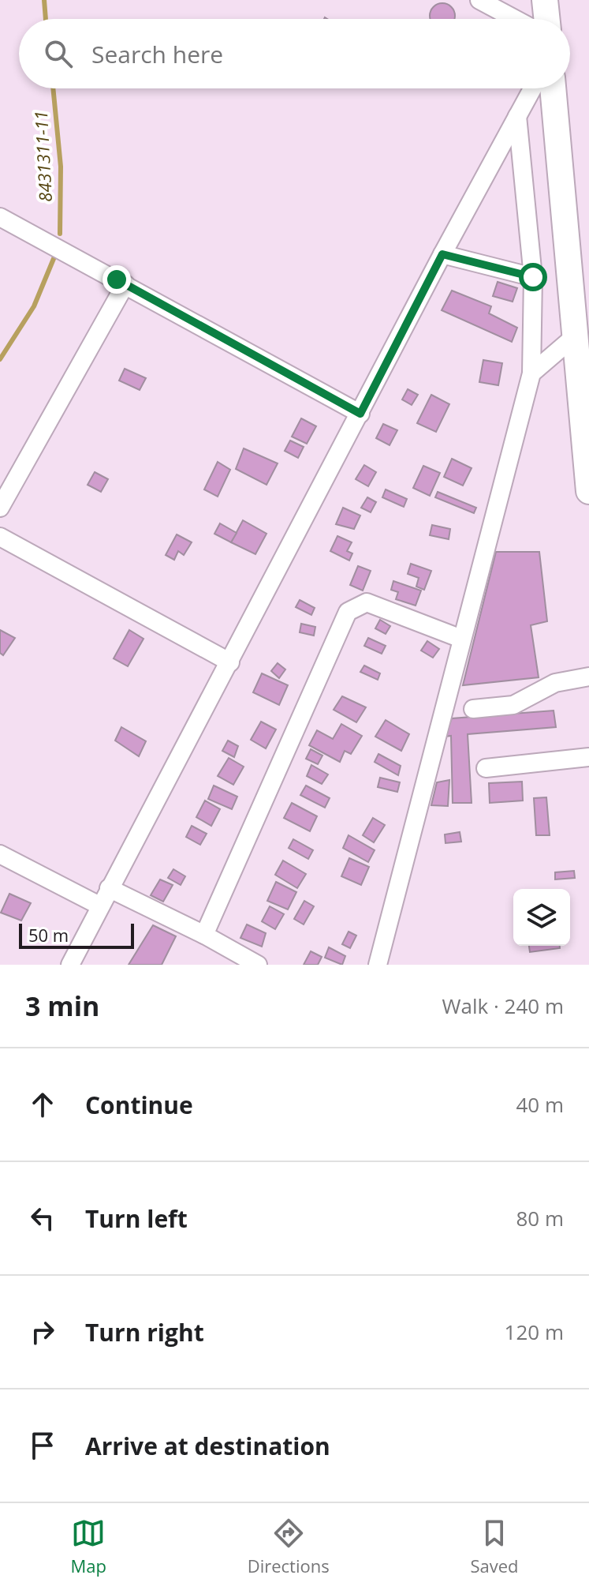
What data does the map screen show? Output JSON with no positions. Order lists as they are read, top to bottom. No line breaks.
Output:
{"water":["8431311-11"],"scale_bar":"50 m","page":{"search":"Search here","scale":"50 m","heading":["3 min","Walk · 240 m"],"list":[["Continue","40 m"],["Turn left","80 m"],["Turn right","120 m"],"Arrive at destination"],"nav":["Map","Directions","Saved"]}}
